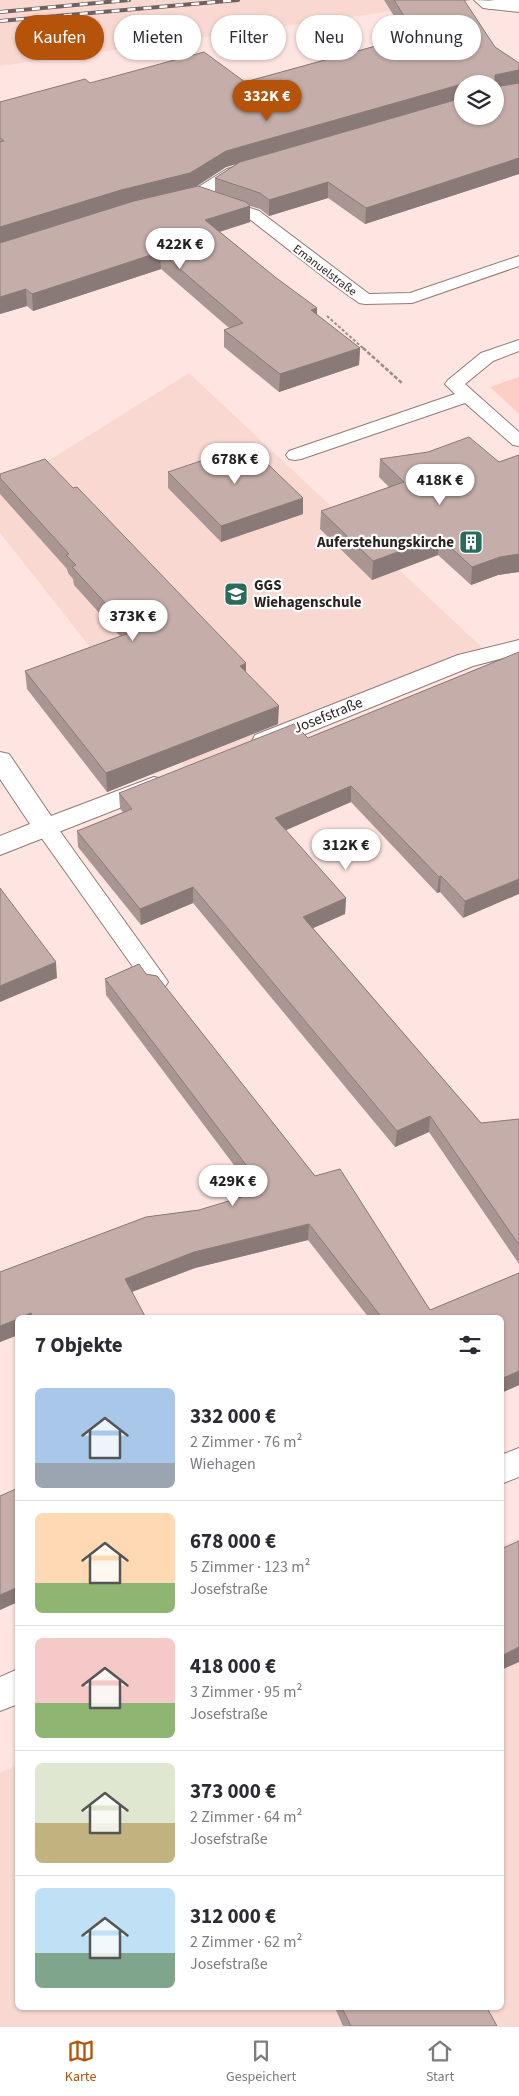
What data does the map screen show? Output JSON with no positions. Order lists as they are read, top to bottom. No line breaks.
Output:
{"streets":{"street":["Josefstraße"],"lane":["Emanuelstraße"]},"places":{"building":["Auferstehungskirche"],"school or university":["GGS Wiehagenschule"]},"page":{"chip":["Kaufen","Mieten","Filter","Neu","Wohnung"],"price":["332K €","422K €","678K €","418K €","373K €","312K €","429K €"],"heading":"7 Objekte","list":[{"name":"332 000 €","note":"2 Zimmer · 76 m² · Wiehagen"},{"name":"678 000 €","note":"5 Zimmer · 123 m² · Josefstraße"},{"name":"418 000 €","note":"3 Zimmer · 95 m² · Josefstraße"},{"name":"373 000 €","note":"2 Zimmer · 64 m² · Josefstraße"},{"name":"312 000 €","note":"2 Zimmer · 62 m² · Josefstraße"}],"tabs":["Karte","Gespeichert","Start"]}}
